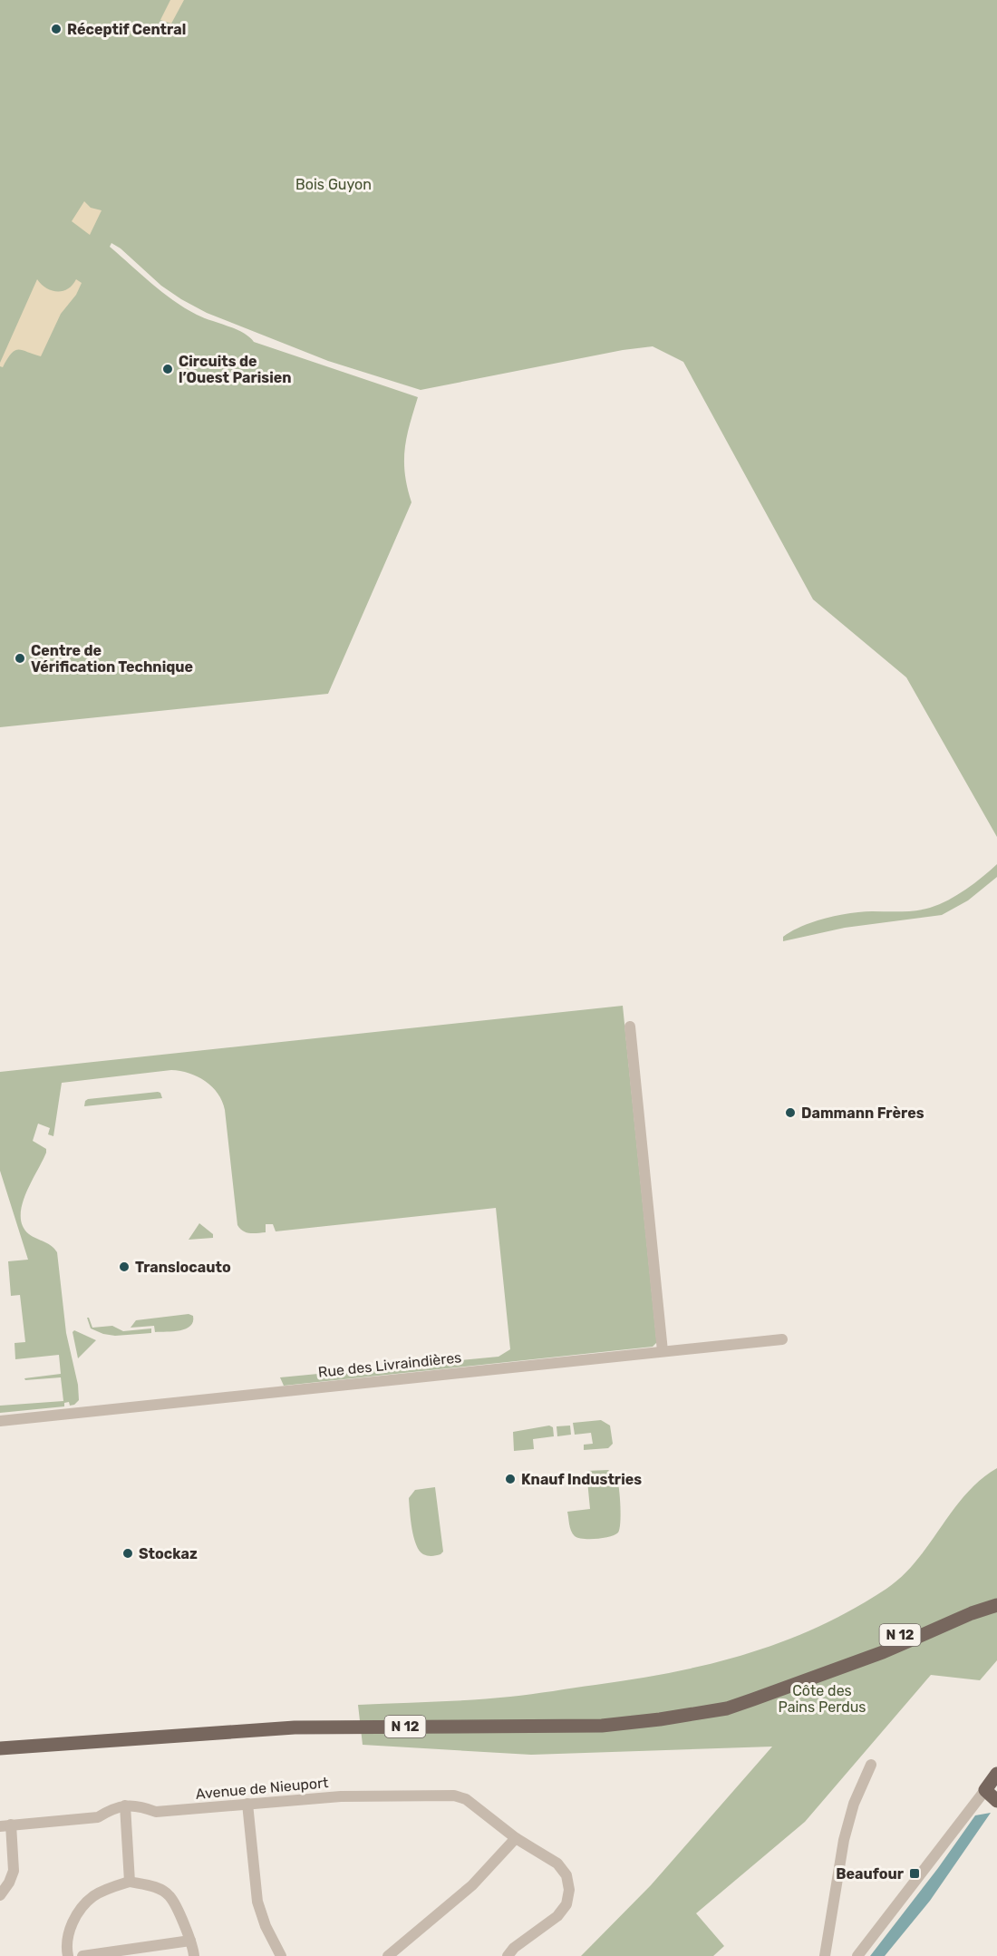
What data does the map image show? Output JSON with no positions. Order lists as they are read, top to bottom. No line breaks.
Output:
{"streets":{"main road":["N 12"],"street":["Rue des Livraindières","Avenue de Nieuport"]},"parks":["Bois Guyon","Côte des Pains Perdus"],"places":{"other":["Réceptif Central","Circuits de l’Ouest Parisien","Centre de Vérification Technique","Dammann Frères","Translocauto","Knauf Industries","Stockaz"],"transit":["Beaufour"]}}
